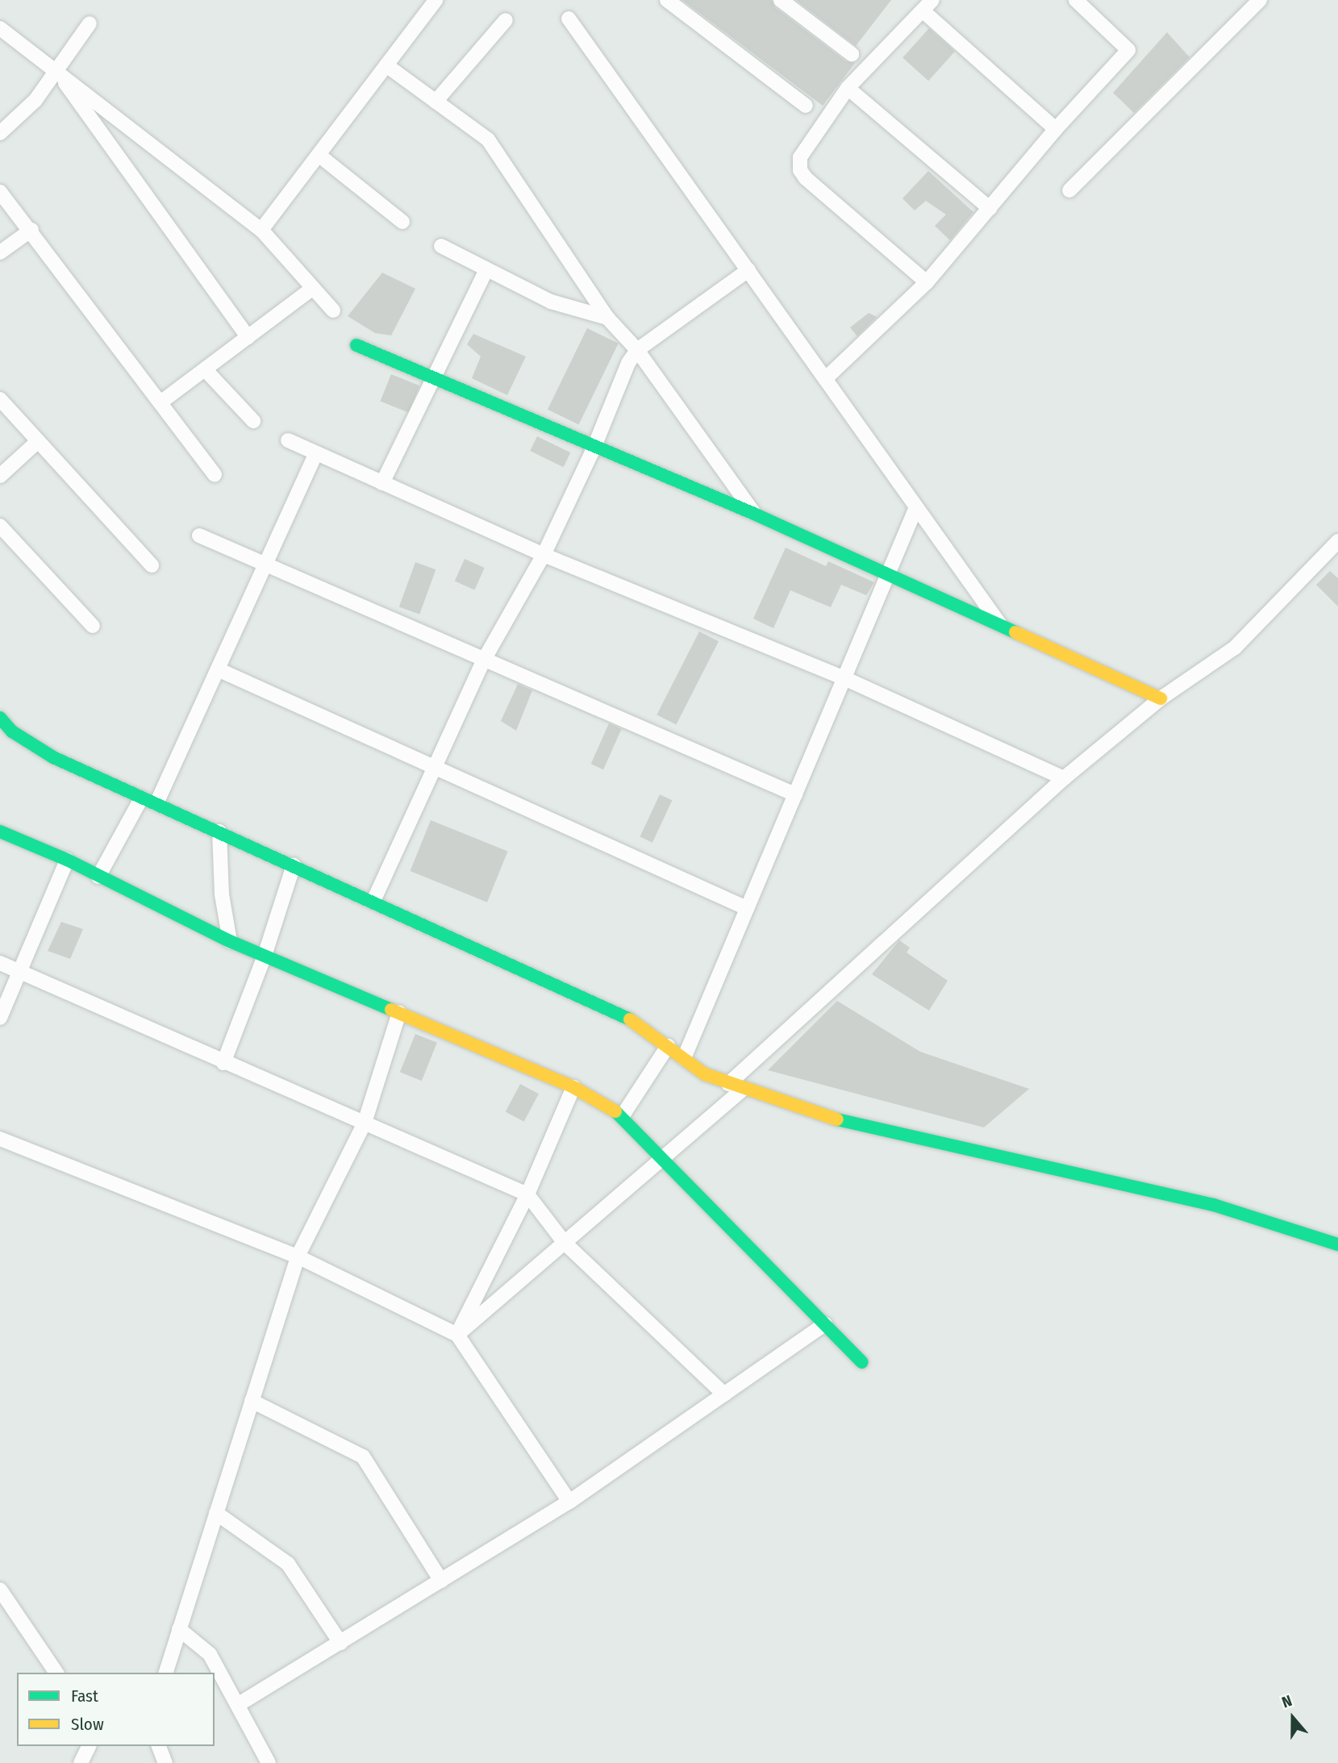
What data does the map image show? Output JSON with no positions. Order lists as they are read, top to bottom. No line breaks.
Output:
{"legend":["Fast","Slow"],"north":"top"}
